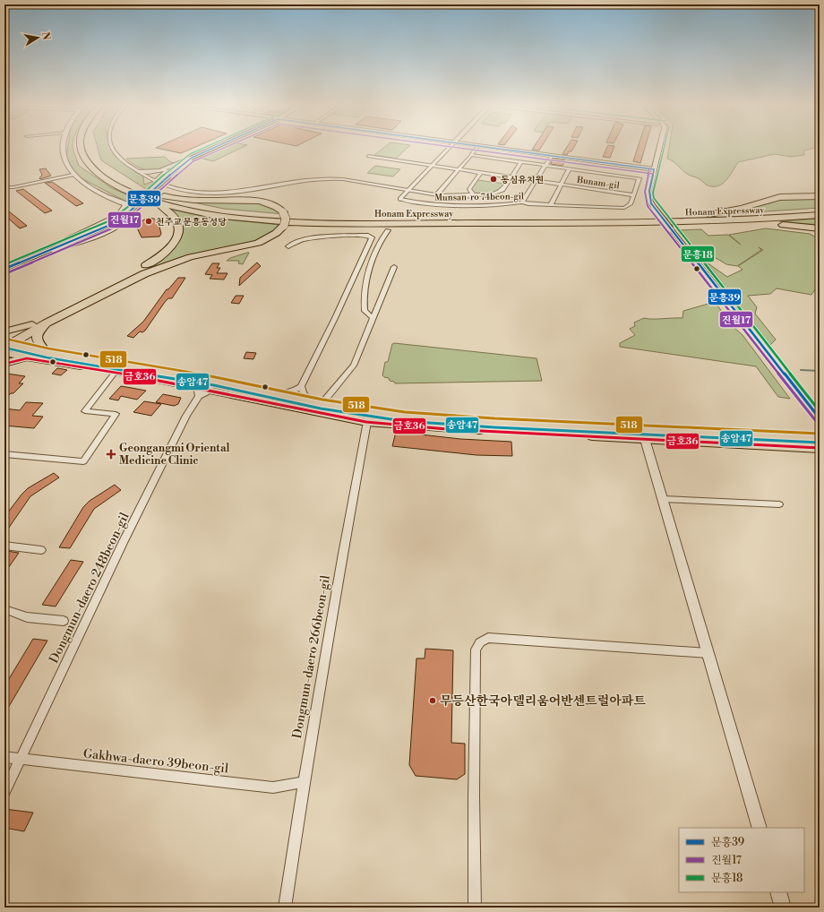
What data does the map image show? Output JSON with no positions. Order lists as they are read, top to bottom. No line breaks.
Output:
{"streets":{"highway":["Honam Expressway"],"street":["Bunam-gil","Munsan-ro 74beon-gil","Dongmun-daero 248beon-gil","Dongmun-daero 266beon-gil","Gakhwa-daero 39beon-gil"]},"crossings":[["Bunam-gil","Munsan-ro 74beon-gil"],["Dongmun-daero 248beon-gil","Gakhwa-daero 39beon-gil"],["Dongmun-daero 266beon-gil","Gakhwa-daero 39beon-gil"]],"places":{"other":["동심유치원","천주교 문흥동성당","무등산한국아델리움어반센트럴아파트"],"health":["Geongangmi Oriental Medicine Clinic"]},"lines":["transit line 문흥39","transit line 진월17","transit line 문흥18","transit line 518","transit line 송암47","transit line 금호36"],"legend":["문흥39","진월17","문흥18"],"north":"right"}
